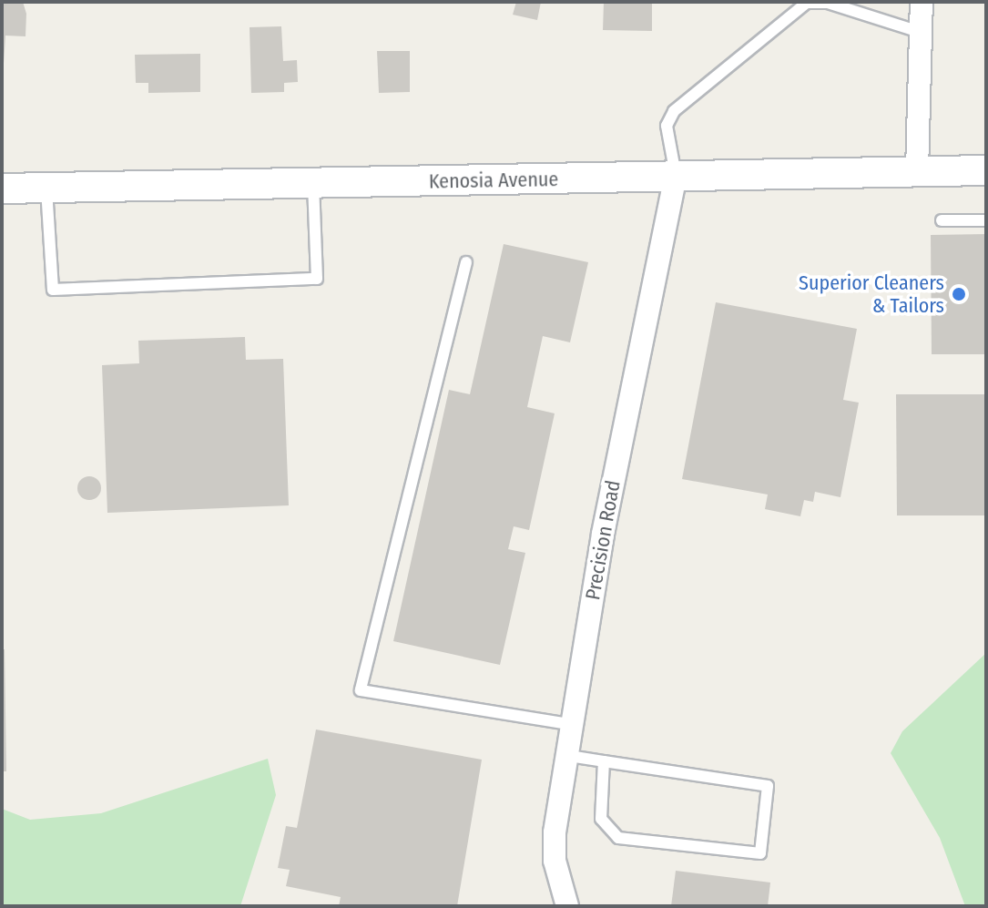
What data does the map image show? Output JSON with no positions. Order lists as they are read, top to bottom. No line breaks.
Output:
{"streets":{"street":["Kenosia Avenue","Precision Road"]},"crossings":[["Kenosia Avenue","Precision Road"]],"places":["Superior Cleaners & Tailors"]}
